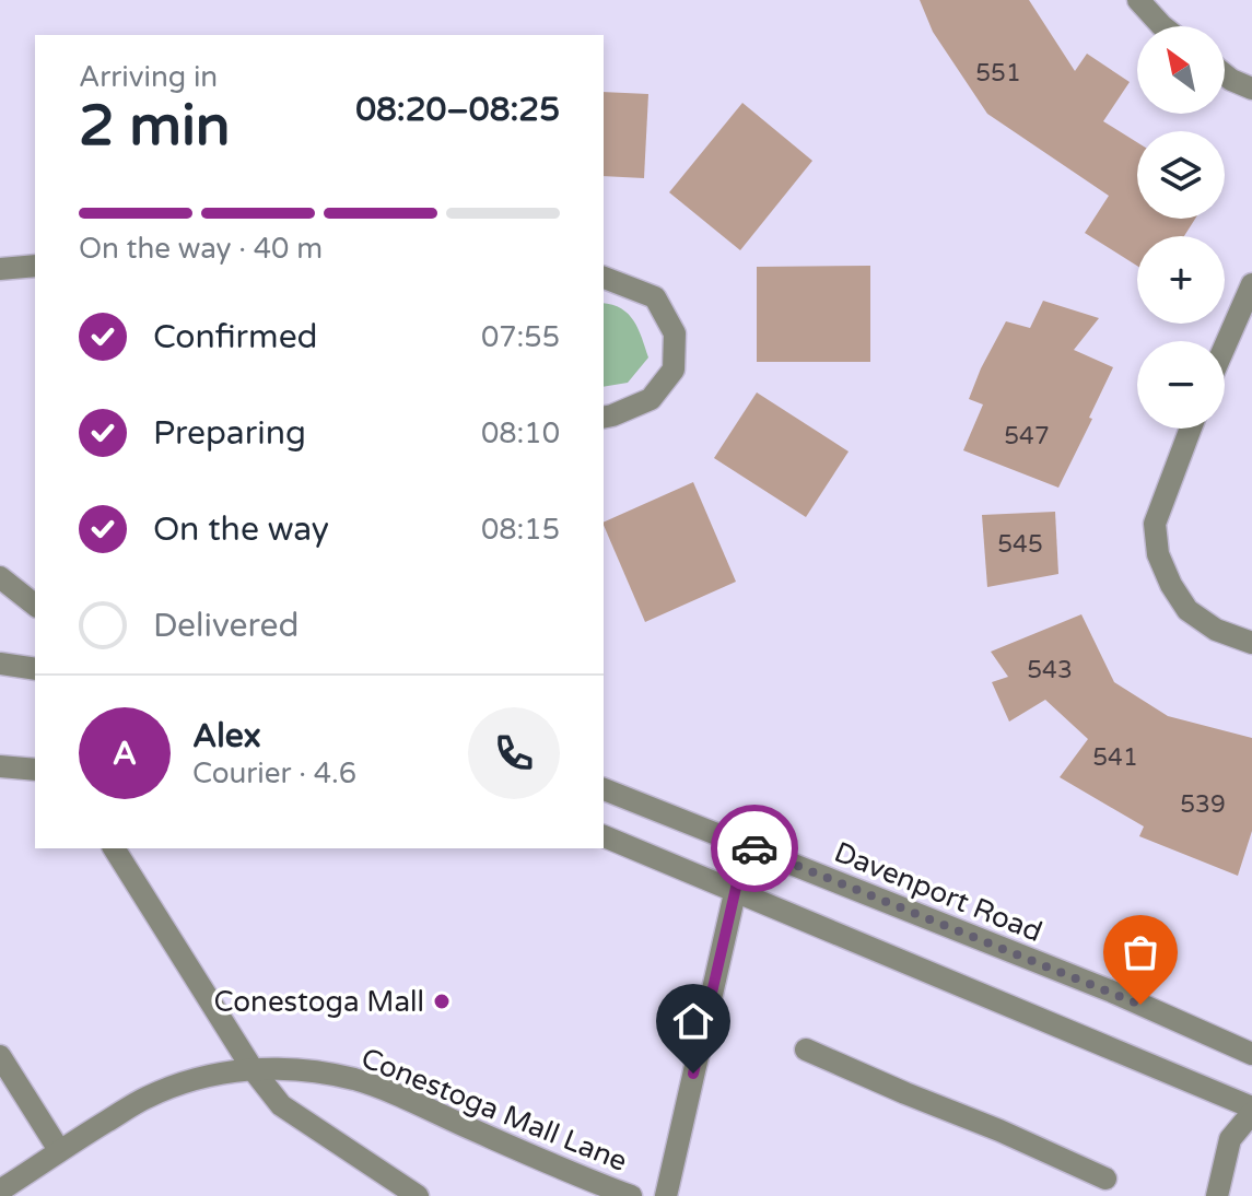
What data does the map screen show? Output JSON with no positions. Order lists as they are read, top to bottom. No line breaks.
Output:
{"streets":{"street":["Davenport Road","Conestoga Mall Lane"]},"places":["Conestoga Mall"],"house_numbers":["551","547","545","543","541","539"],"north":"top left","page":{"map_buttons":["+","−"],"heading":["2 min","Arriving in","08:20–08:25"],"panel":["Alex","Courier · 4.6"],"bar":"On the way · 40 m","list":[["Confirmed","07:55"],["Preparing","08:10"],["On the way","08:15"],"Delivered"],"round":"A"}}
